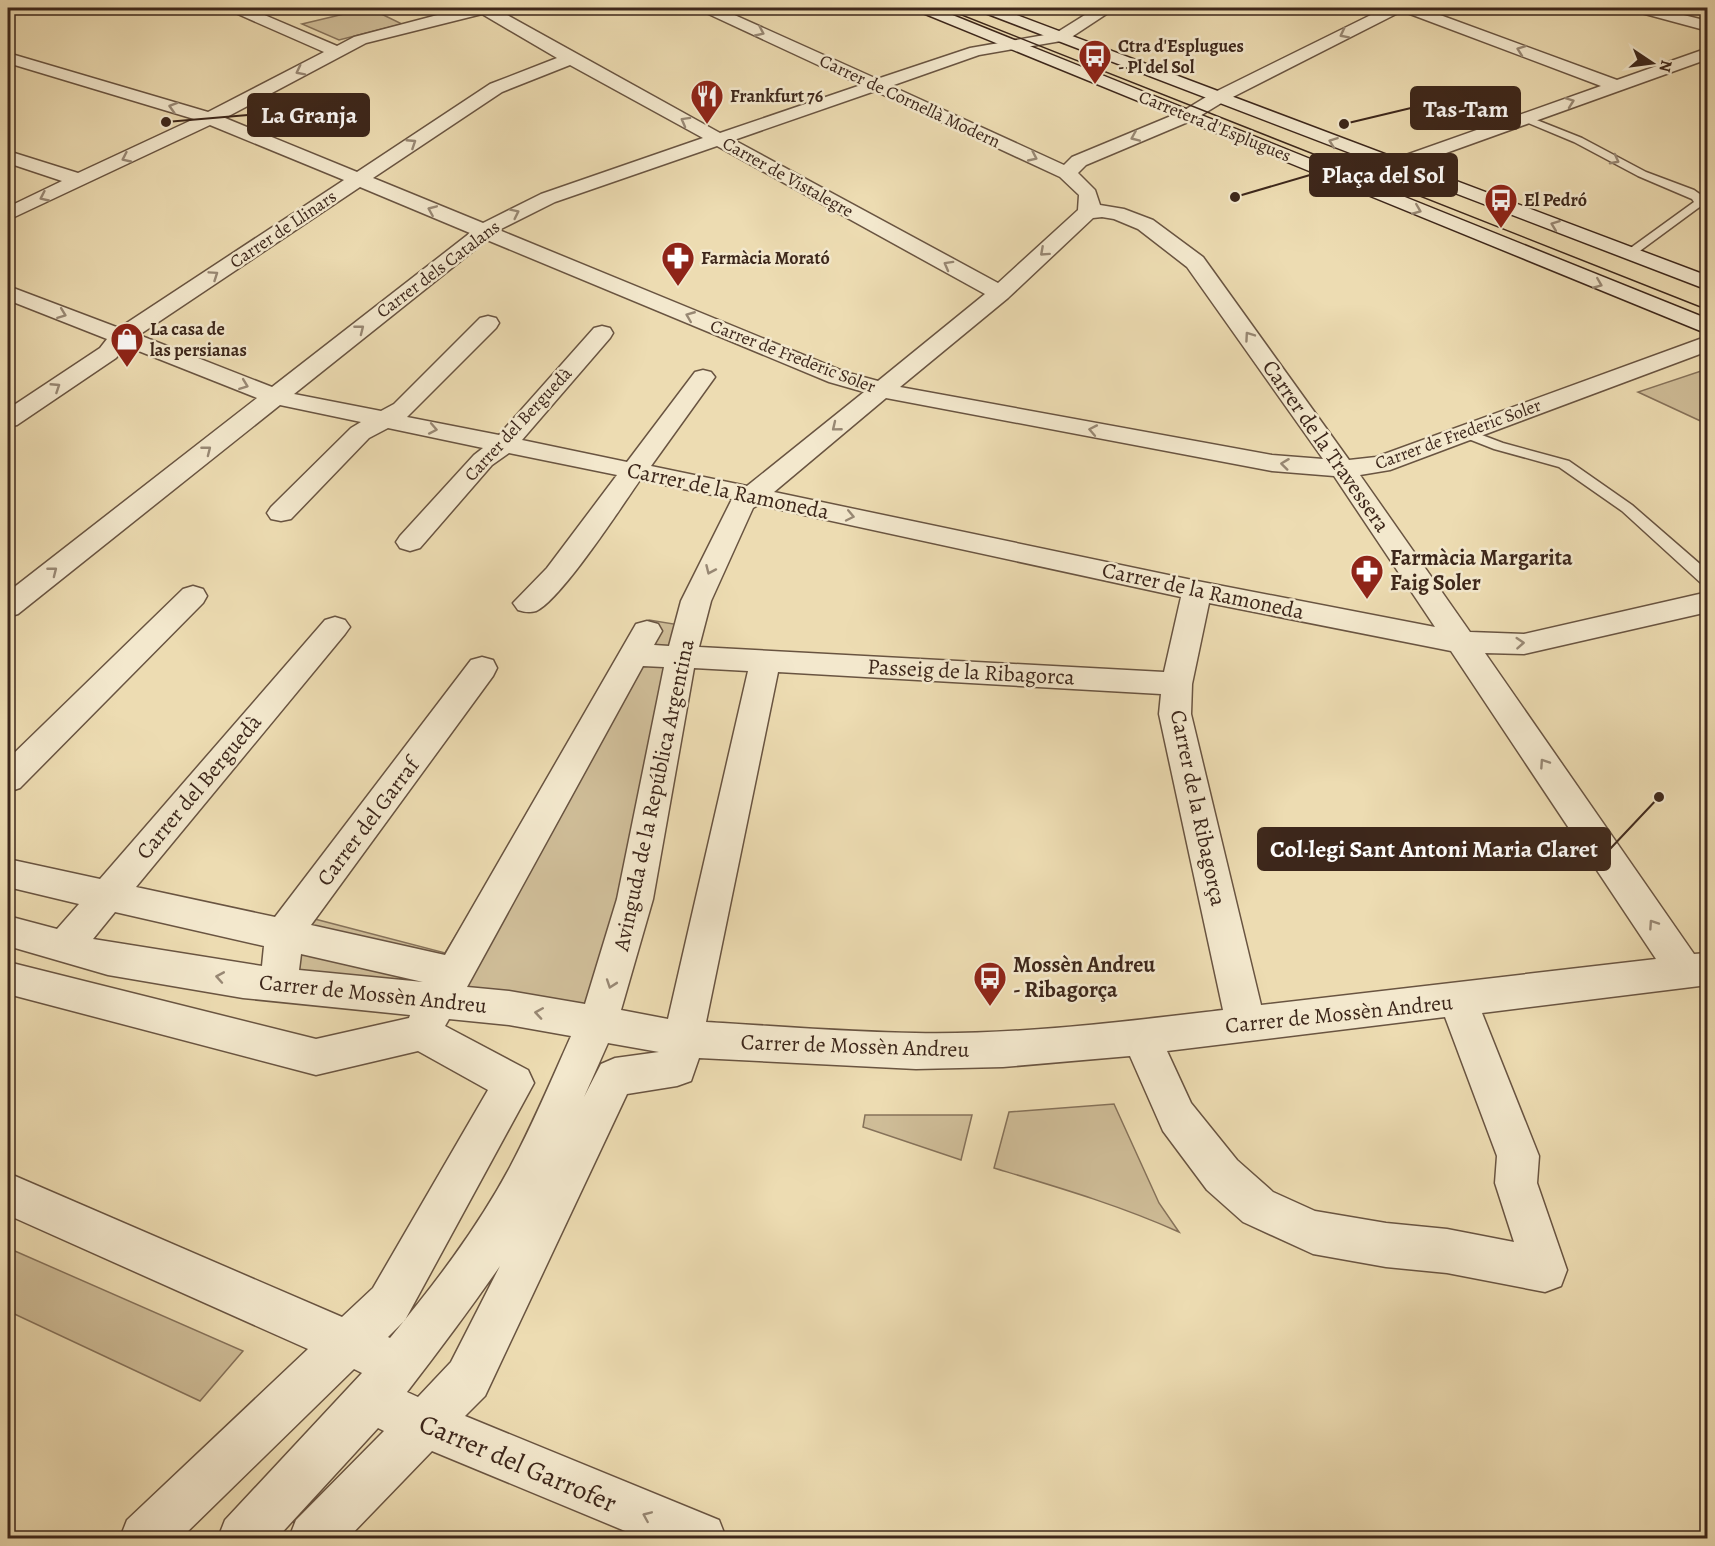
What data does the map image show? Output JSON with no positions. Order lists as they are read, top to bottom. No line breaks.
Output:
{"streets":{"street":["Carrer de Cornellà Modern","Carretera d'Esplugues","Carrer de Vistalegre","Carrer de Llinars","Carrer dels Catalans","Carrer de Frederic Soler","Carrer del Berguedà","Carrer de la Travessera","Carrer de la Ramoneda","Passeig de la Ribagorca","Avinguda de la República Argentina","Carrer de la Ribagorça","Carrer del Garraf","Carrer de Mossèn Andreu","Carrer del Garrofer"]},"crossings":[["Carrer de Cornellà Modern","Carrer dels Catalans"],["Carrer de Cornellà Modern","Carrer de la Travessera"],["Carrer de Cornellà Modern","Avinguda de la República Argentina"],["Carretera d'Esplugues","Carrer dels Catalans"],["Carrer de Vistalegre","Carrer de Llinars"],["Carrer de Vistalegre","Carrer dels Catalans"],["Carrer de Vistalegre","Avinguda de la República Argentina"],["Carrer de Llinars","Carrer de Frederic Soler"],["Carrer de Llinars","Carrer de la Ramoneda"],["Carrer dels Catalans","Carrer de Frederic Soler"],["Carrer dels Catalans","Carrer de la Ramoneda"],["Carrer de Frederic Soler","Carrer de la Travessera"],["Carrer de Frederic Soler","Avinguda de la República Argentina"],["Carrer del Berguedà","Carrer de la Ramoneda"],["Carrer del Berguedà","Carrer de Mossèn Andreu"],["Carrer de la Travessera","Carrer de la Ramoneda"],["Carrer de la Travessera","Avinguda de la República Argentina"],["Carrer de la Travessera","Carrer de Mossèn Andreu"],["Carrer de la Ramoneda","Avinguda de la República Argentina"],["Carrer de la Ramoneda","Carrer de la Ribagorça"],["Passeig de la Ribagorca","Avinguda de la República Argentina"],["Passeig de la Ribagorca","Carrer de la Ribagorça"],["Passeig de la Ribagorca","Carrer de Mossèn Andreu"],["Avinguda de la República Argentina","Carrer de Mossèn Andreu"],["Avinguda de la República Argentina","Carrer del Garrofer"],["Carrer de la Ribagorça","Carrer de Mossèn Andreu"]],"one_way":["Carrer de Cornellà Modern","Carrer de Vistalegre","Carrer de Frederic Soler","Carrer de la Travessera","Carrer de la Ramoneda","Carrer del Garrofer"],"places":{"bus stop":["Ctra d'Esplugues - Pl del Sol","El Pedró","Mossèn Andreu - Ribagorça"],"other":["La Granja","Tas-Tam","Plaça del Sol","Col·legi Sant Antoni Maria Claret"],"restaurant":["Frankfurt 76"],"pharmacy":["Farmàcia Morató","Farmàcia Margarita Faig Soler"],"shop":["La casa de las persianas"]},"north":"right"}
